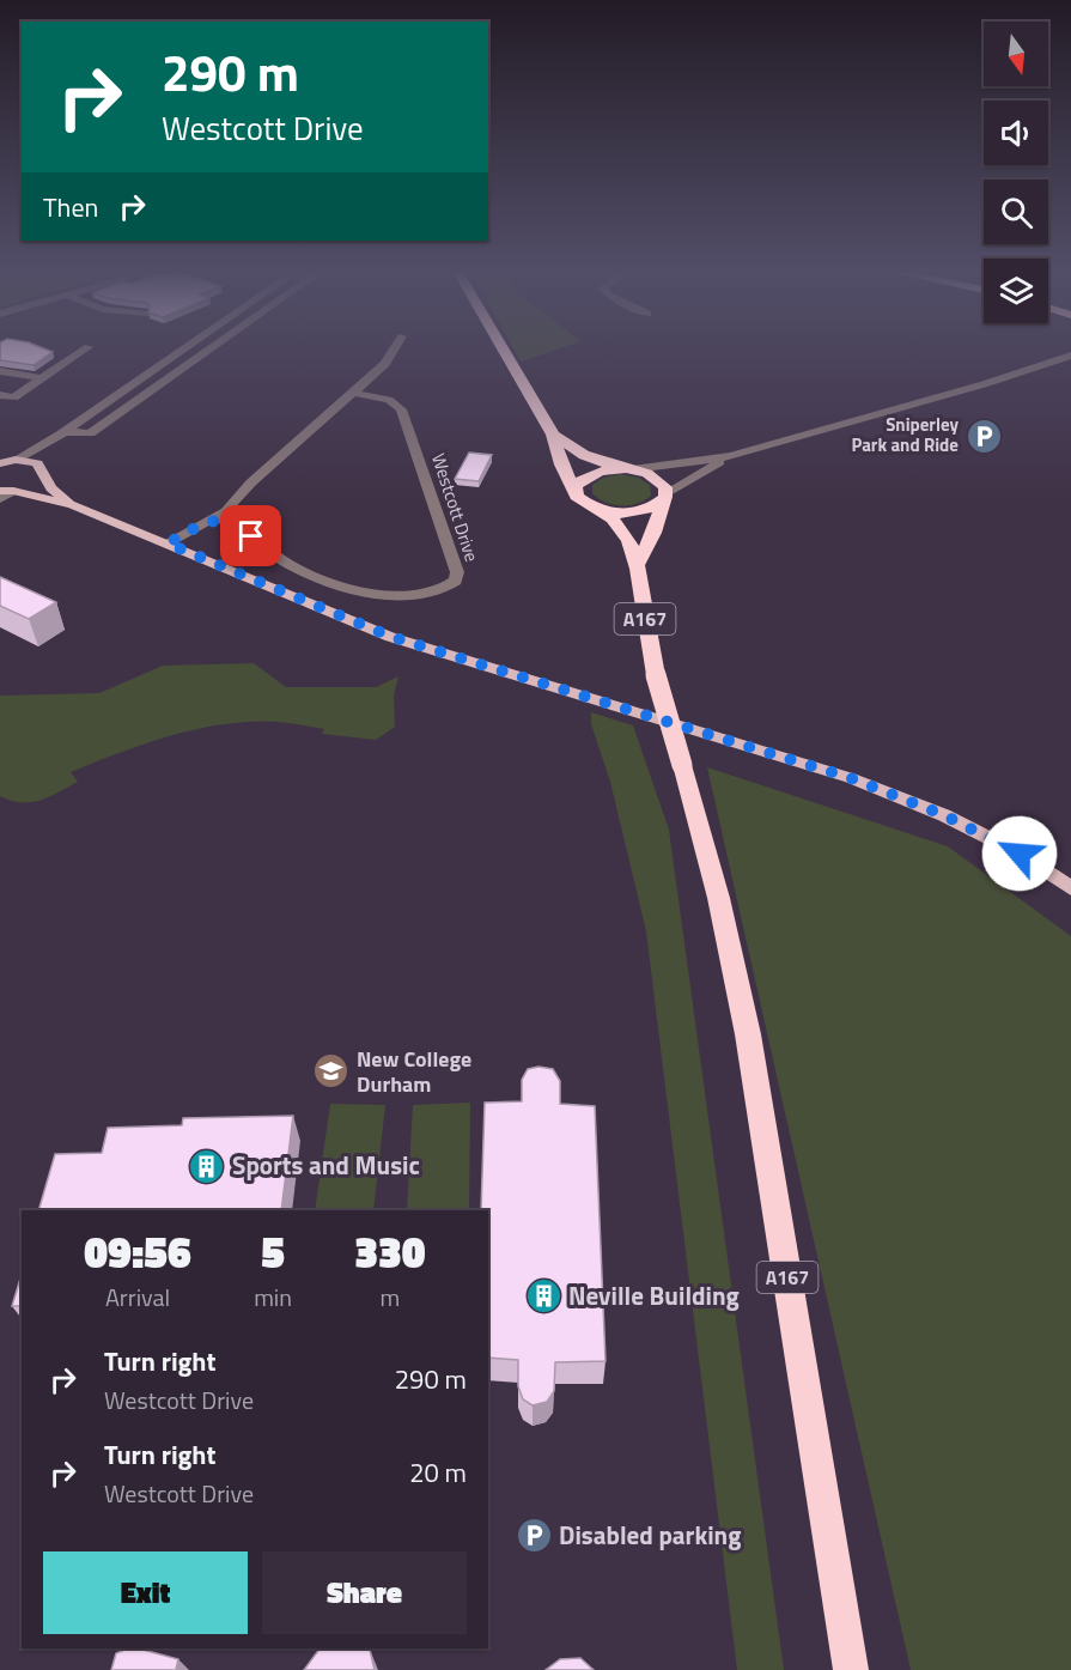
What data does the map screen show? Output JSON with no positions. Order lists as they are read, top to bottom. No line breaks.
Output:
{"streets":{"highway":["A167"],"street":["Westcott Drive"]},"places":{"parking":["Sniperley Park and Ride","Disabled parking"],"school or university":["New College Durham"],"building":["Sports and Music","Neville Building"]},"north":"bottom","page":{"turn":["290 m","Westcott Drive"],"then":"Then","eta":["09:56","Arrival","5","min","330","m"],"list":[{"name":"Turn right","note":"Westcott Drive","value":"290 m"},{"name":"Turn right","note":"Westcott Drive","value":"20 m"}],"buttons":["Exit","Share"]}}
